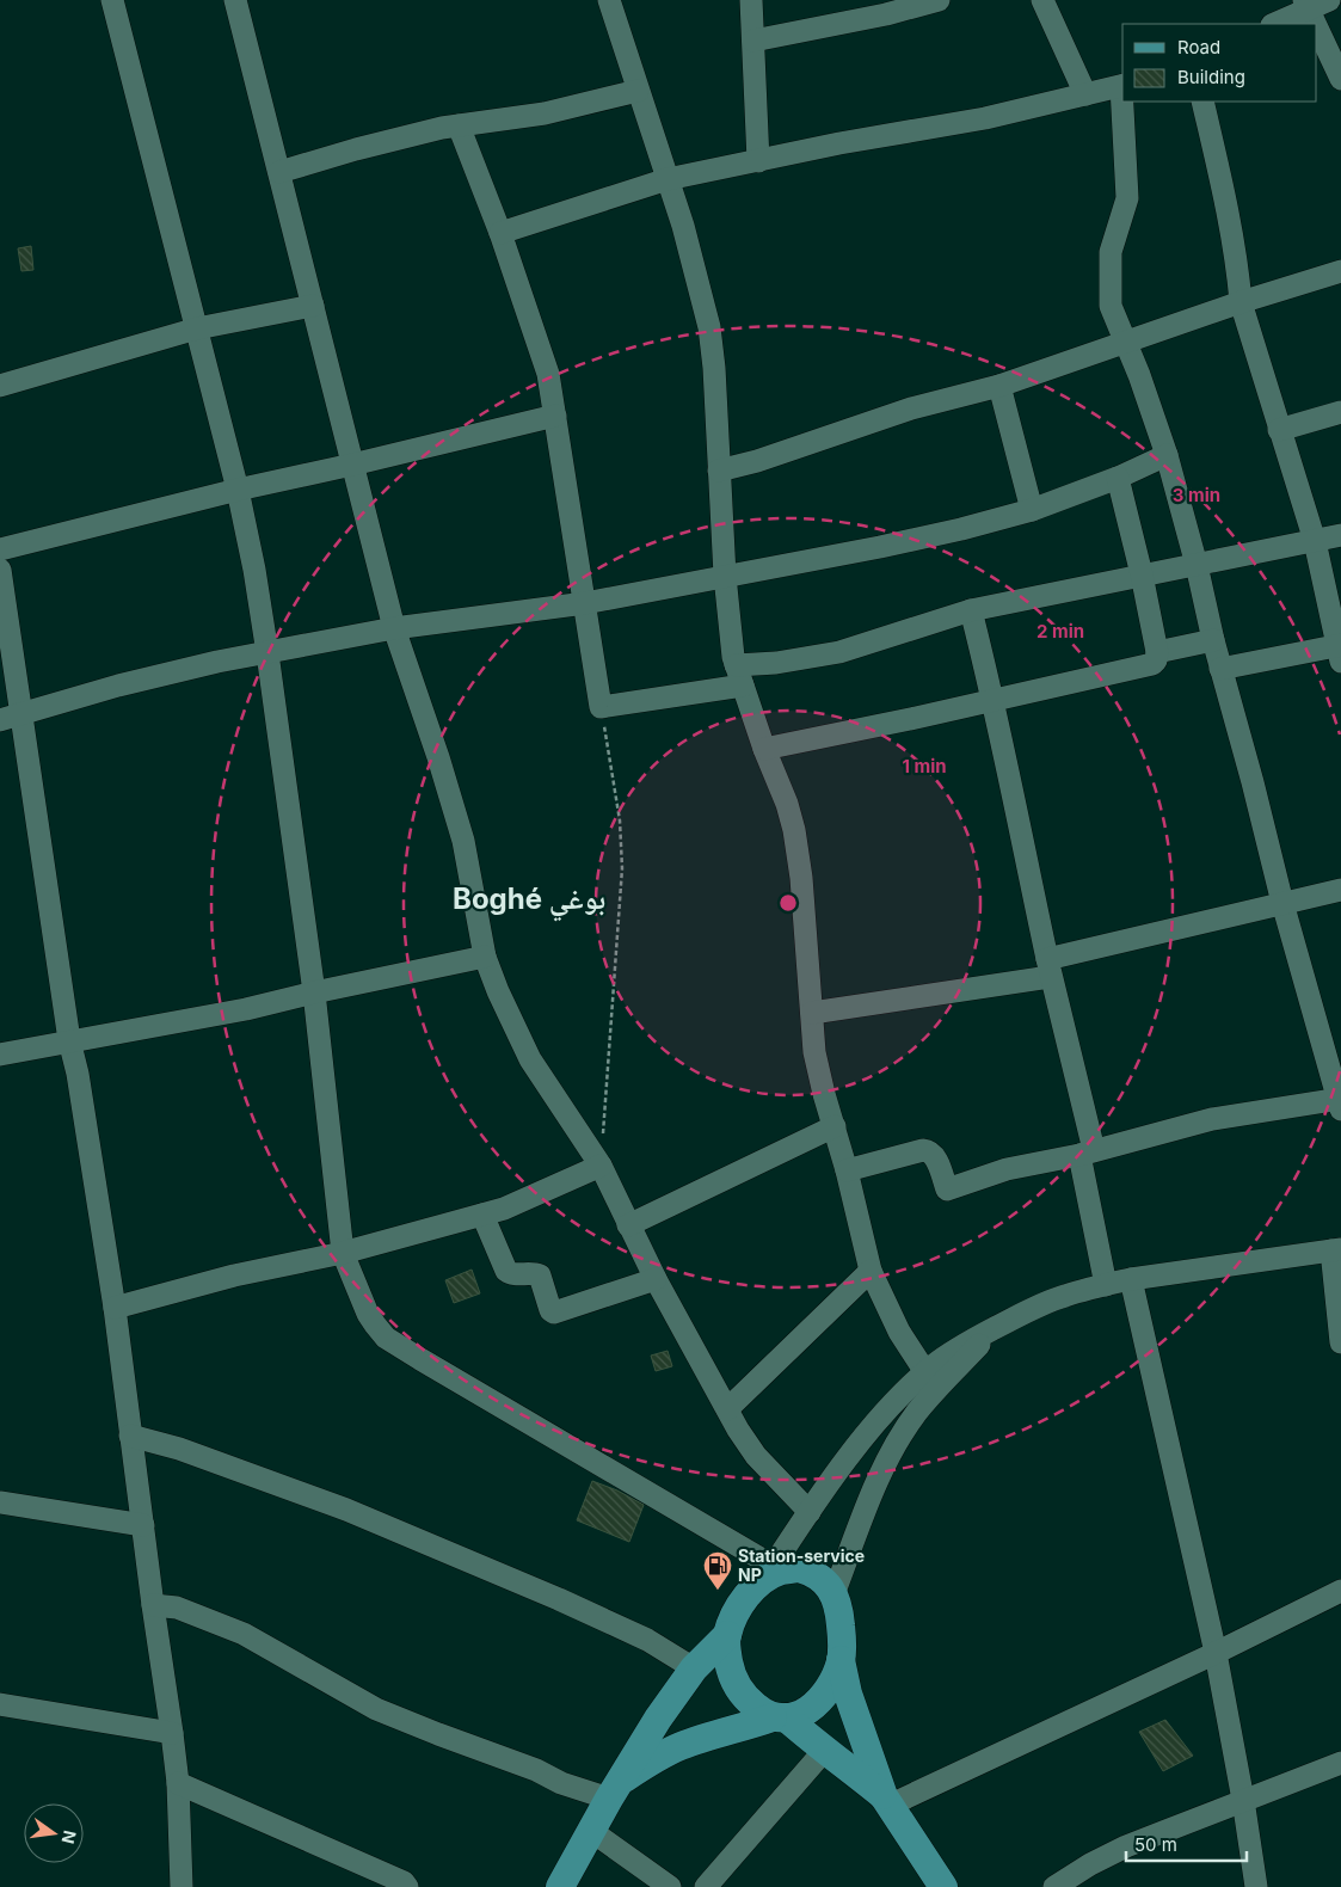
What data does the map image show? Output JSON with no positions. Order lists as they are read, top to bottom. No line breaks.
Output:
{"districts":["Boghé بوغي"],"places":{"fuel station":["Station-service NP"]},"legend":["Road","Building"],"scale_bar":"50 m","north":"right","rings":["3 min","2 min","1 min"]}
